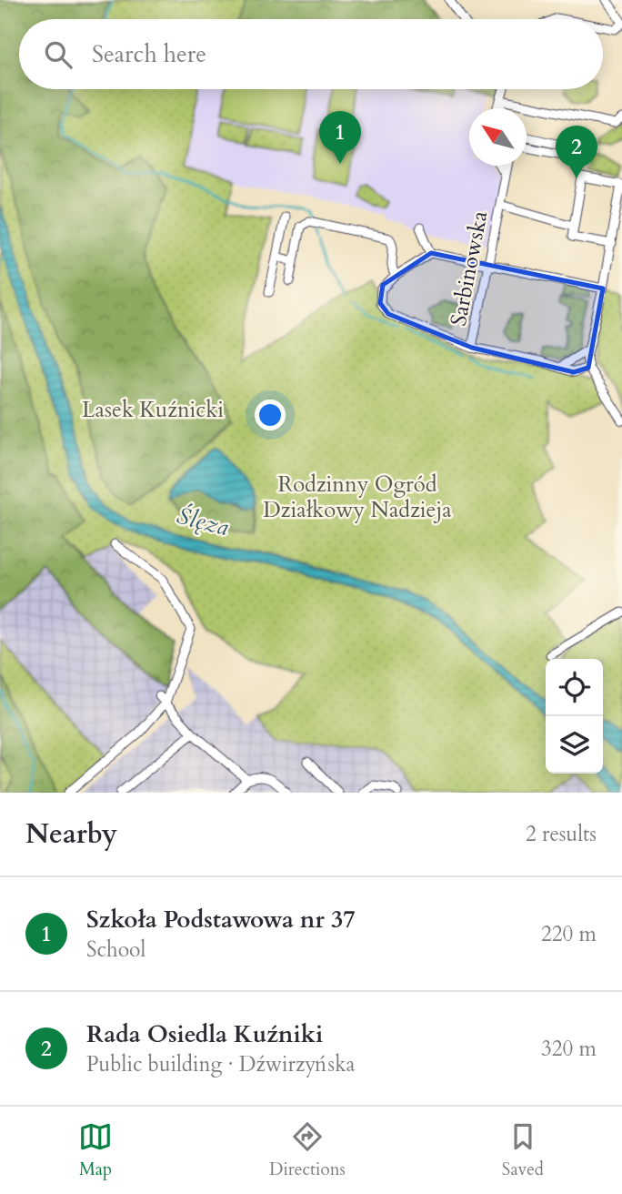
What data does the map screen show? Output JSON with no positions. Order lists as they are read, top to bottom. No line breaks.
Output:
{"streets":{"street":["Sarbinowska"]},"water":["Ślęza"],"parks":["Lasek Kuźnicki","Rodzinny Ogród Działkowy Nadzieja"],"north":"top left","page":{"search":"Search here","pins":["1","2"],"heading":["Nearby","2 results"],"list":[{"mark":"1","name":"Szkoła Podstawowa nr 37","note":"School","value":"220 m"},{"mark":"2","name":"Rada Osiedla Kuźniki","note":"Public building · Dźwirzyńska","value":"320 m"}],"nav":["Map","Directions","Saved"]}}
